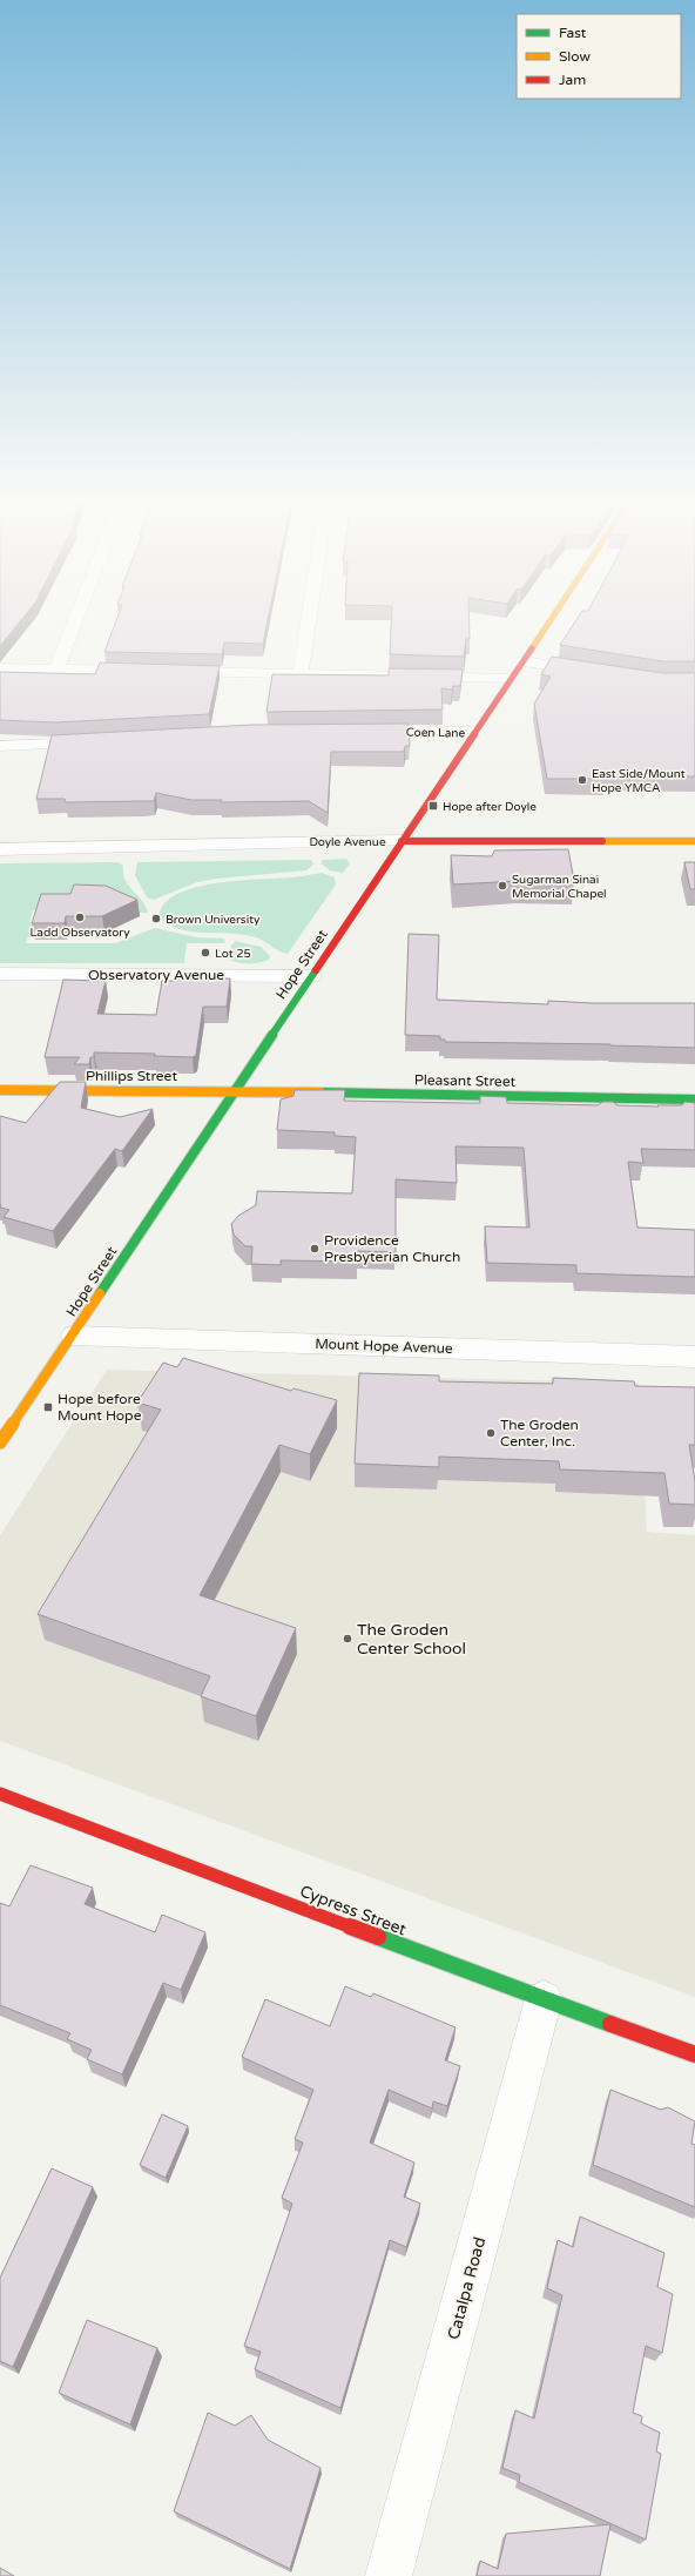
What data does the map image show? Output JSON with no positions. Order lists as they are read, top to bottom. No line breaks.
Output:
{"streets":{"main road":["Doyle Avenue","Hope Street","Phillips Street","Pleasant Street","Cypress Street"],"street":["Coen Lane","Observatory Avenue","Mount Hope Avenue","Catalpa Road"]},"crossings":[["Coen Lane","Hope Street"],["Doyle Avenue","Hope Street"],["Hope Street","Observatory Avenue"],["Hope Street","Phillips Street"],["Hope Street","Pleasant Street"],["Hope Street","Mount Hope Avenue"],["Phillips Street","Pleasant Street"],["Cypress Street","Catalpa Road"]],"places":{"other":["East Side/Mount Hope YMCA","Sugarman Sinai Memorial Chapel","Ladd Observatory","Brown University","Lot 25","Providence Presbyterian Church","The Groden Center, Inc.","The Groden Center School"],"transit":["Hope after Doyle","Hope before Mount Hope"]},"legend":["Fast","Slow","Jam"]}
